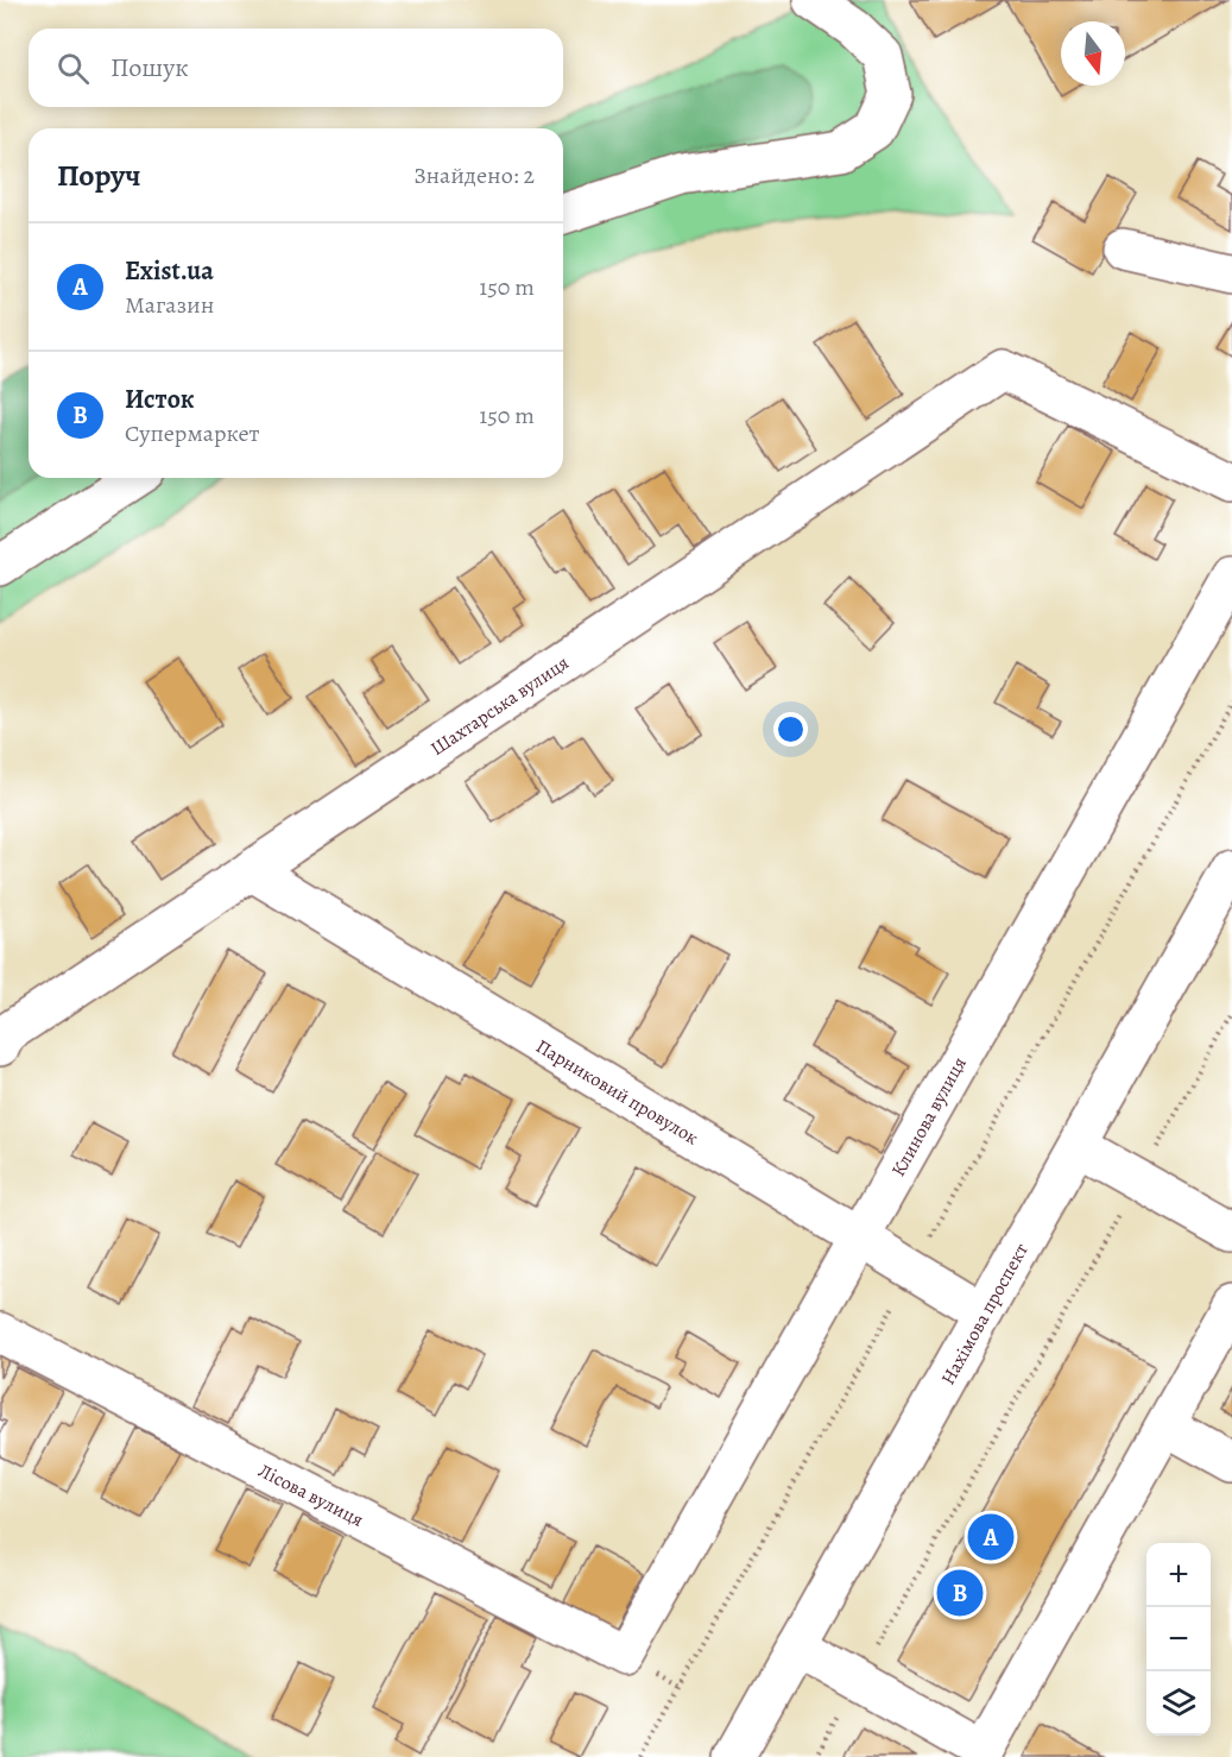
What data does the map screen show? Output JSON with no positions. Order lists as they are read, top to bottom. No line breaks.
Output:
{"streets":{"street":["Шахтарська вулиця","Парниковий провулок","Клинова вулиця","Нахімова проспект","Лісова вулиця"]},"crossings":[["Шахтарська вулиця","Парниковий провулок"],["Парниковий провулок","Клинова вулиця"],["Парниковий провулок","Нахімова проспект"],["Клинова вулиця","Лісова вулиця"]],"north":"bottom","page":{"search":"Пошук","heading":["Поруч","Знайдено: 2"],"list":[{"mark":"A","name":"Exist.ua","note":"Магазин","value":"150 m"},{"mark":"B","name":"Исток","note":"Супермаркет","value":"150 m"}],"pins":["A","B"],"map_buttons":["+","−"]}}
